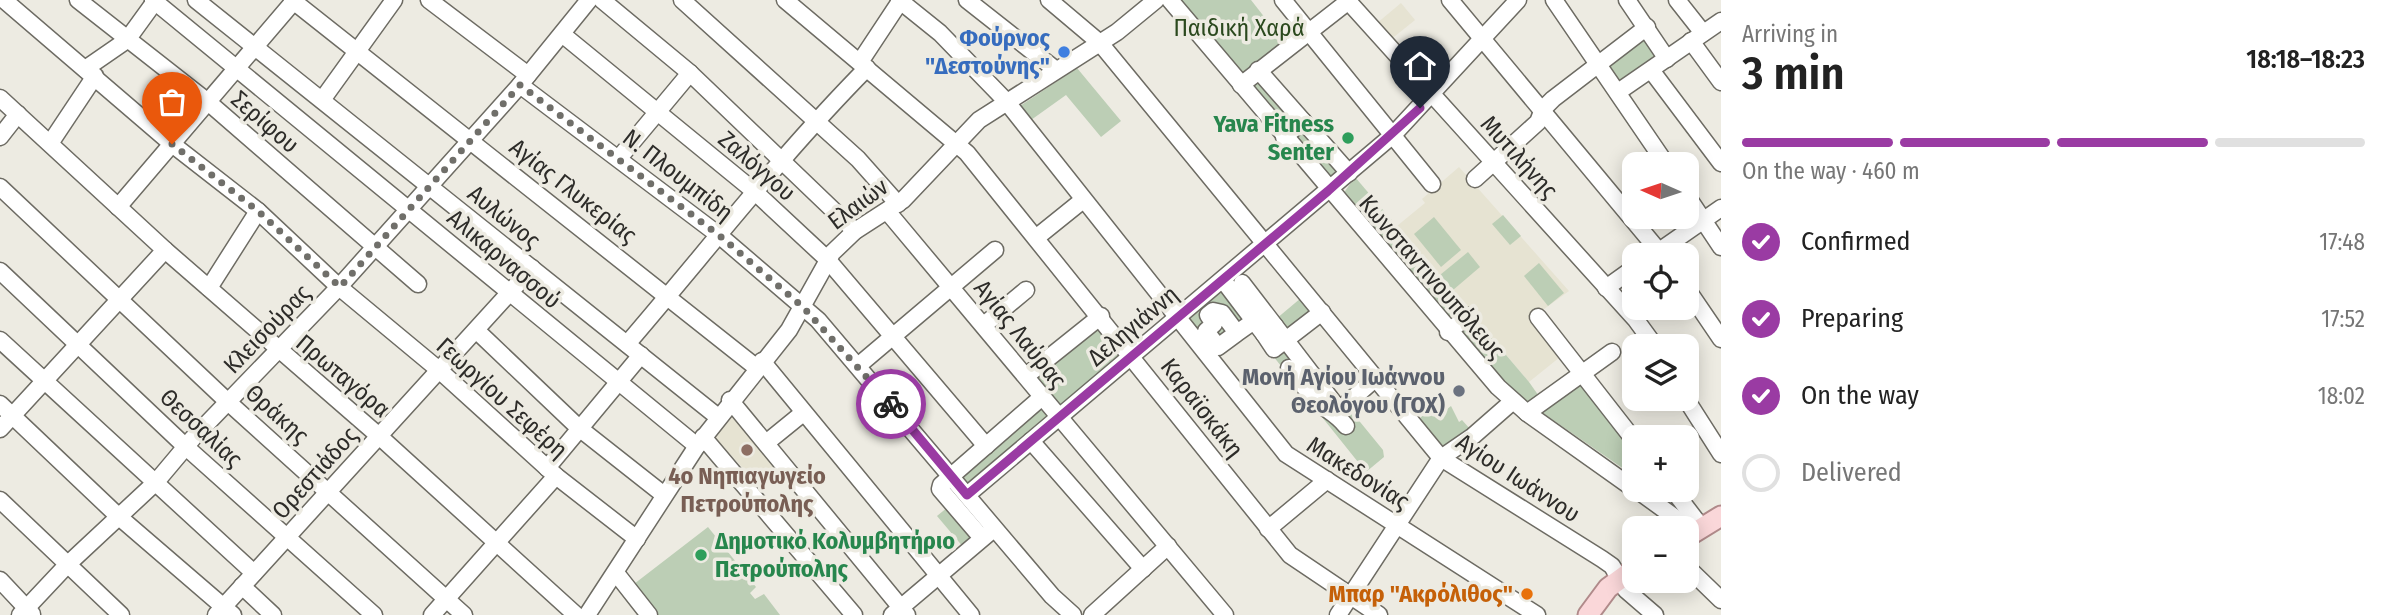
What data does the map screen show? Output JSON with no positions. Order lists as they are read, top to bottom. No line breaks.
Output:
{"streets":{"street":["Σερίφου","Μυτιλήνης","Ζαλόγγου","N. Πλουμπίδη","Αγίας Γλυκερίας","Ελαιών","Αυλώνος","Αλικαρνασσού","Κωνσταντινουπόλεως","Δεληγιάννη","Κλεισούρας","Αγίας Λαύρας","Πρωταγόρα","Γεωργίου Σεφέρη","Καραϊσκάκη","Θράκης","Θεσσαλίας","Ορεστιάδος","Μακεδονίας","Αγίου Ιωάννου"]},"crossings":[["Σερίφου","Κλεισούρας"],["Μυτιλήνης","Δεληγιάννη"],["Ζαλόγγου","Ελαιών"],["Ζαλόγγου","Κλεισούρας"],["N. Πλουμπίδη","Ελαιών"],["N. Πλουμπίδη","Δεληγιάννη"],["N. Πλουμπίδη","Κλεισούρας"],["Αγίας Γλυκερίας","Ελαιών"],["Αγίας Γλυκερίας","Κλεισούρας"],["Ελαιών","Αυλώνος"],["Ελαιών","Αλικαρνασσού"],["Ελαιών","Αγίας Λαύρας"],["Ελαιών","Γεωργίου Σεφέρη"],["Ελαιών","Καραϊσκάκη"],["Ελαιών","Μακεδονίας"],["Ελαιών","Αγίου Ιωάννου"],["Αυλώνος","Κλεισούρας"],["Αυλώνος","Ορεστιάδος"],["Αλικαρνασσού","Κλεισούρας"],["Αλικαρνασσού","Ορεστιάδος"],["Κωνσταντινουπόλεως","Δεληγιάννη"],["Δεληγιάννη","Αγίας Λαύρας"],["Δεληγιάννη","Καραϊσκάκη"],["Δεληγιάννη","Μακεδονίας"],["Δεληγιάννη","Αγίου Ιωάννου"],["Κλεισούρας","Πρωταγόρα"],["Κλεισούρας","Γεωργίου Σεφέρη"],["Κλεισούρας","Θράκης"],["Κλεισούρας","Θεσσαλίας"],["Πρωταγόρα","Ορεστιάδος"],["Γεωργίου Σεφέρη","Ορεστιάδος"],["Θράκης","Ορεστιάδος"],["Θεσσαλίας","Ορεστιάδος"]],"parks":["Παιδική Χαρά"],"places":["Φούρνος \"Δεστούνης\"","Yava Fitness Senter","Μονή Αγίου Ιωάννου Θεολόγου (ΓΟΧ)","4ο Νηπιαγωγείο Πετρούπολης","Δημοτικό Κολυμβητήριο Πετρούπολης","Μπαρ \"Ακρόλιθος\""],"north":"left","page":{"heading":["3 min","Arriving in","18:18–18:23"],"bar":"On the way · 460 m","map_buttons":["+","−"],"list":[["Confirmed","17:48"],["Preparing","17:52"],["On the way","18:02"],"Delivered"]}}
